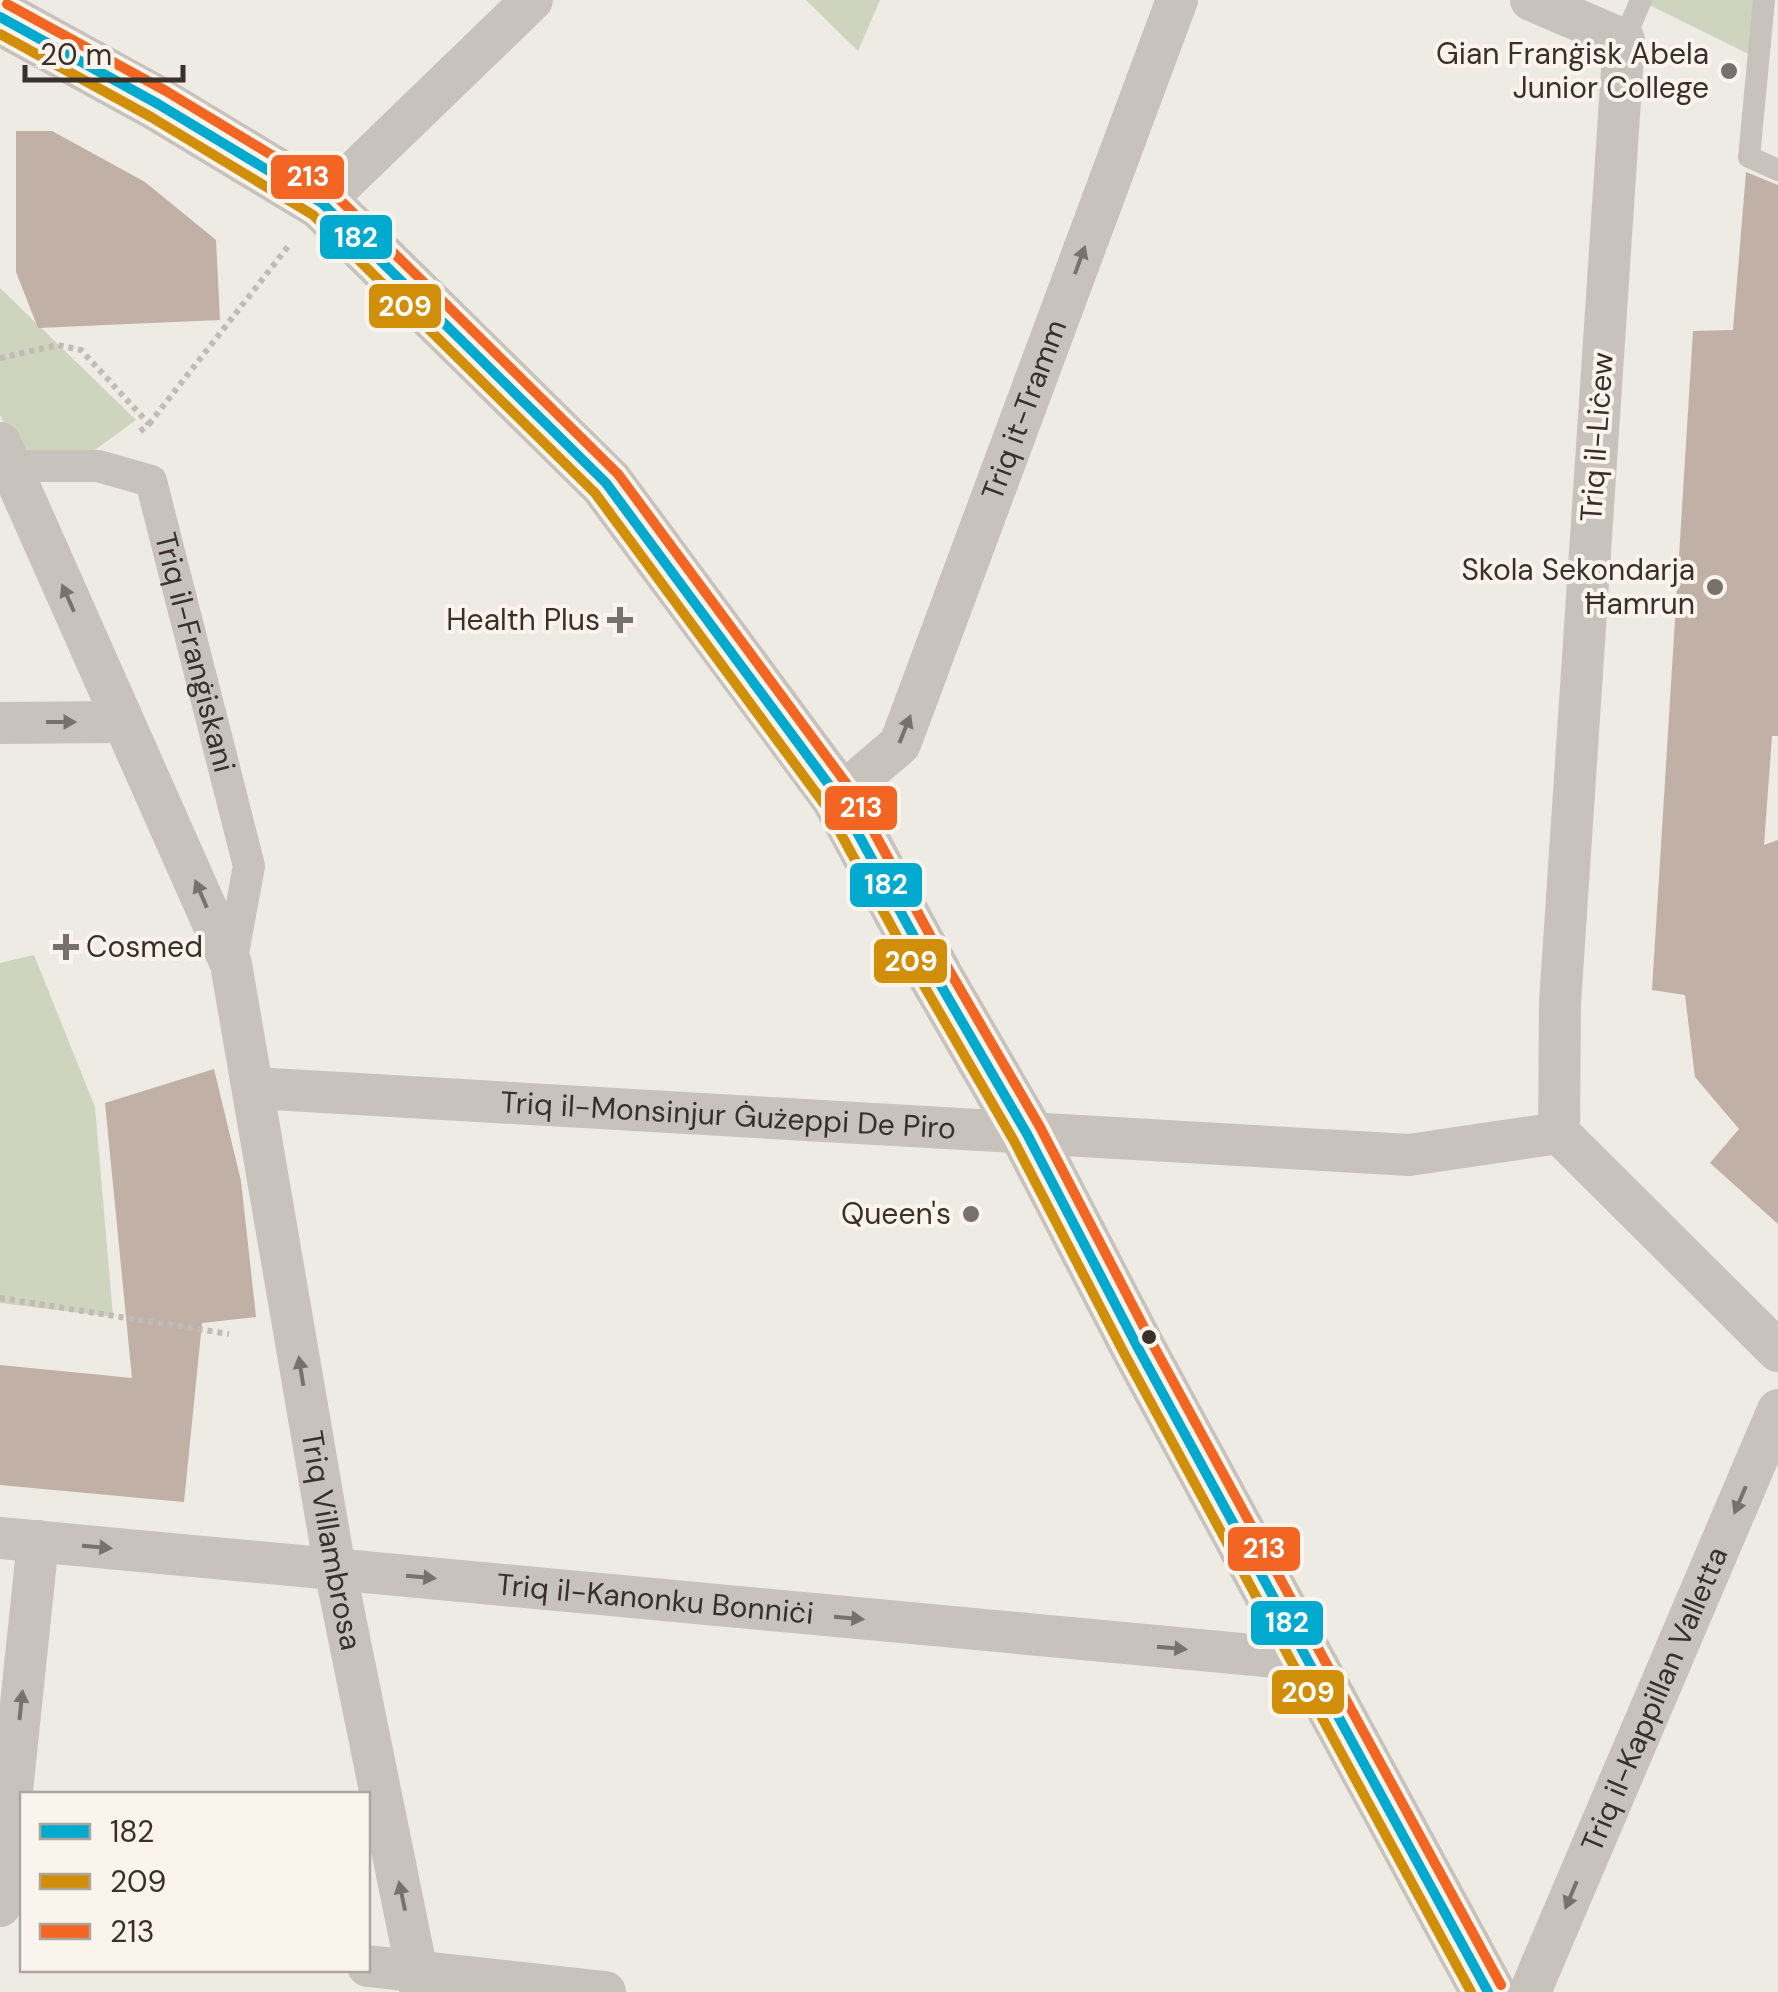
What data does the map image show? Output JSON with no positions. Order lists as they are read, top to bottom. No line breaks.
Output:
{"streets":{"street":["Triq it-Tramm","Triq il-Liċew","Triq il-Franġiskani","Triq il-Monsinjur Ġużeppi De Piro","Triq Villambrosa","Triq il-Kanonku Bonniċi","Triq il-Kappillan Valletta"]},"crossings":[["Triq il-Liċew","Triq il-Monsinjur Ġużeppi De Piro"],["Triq il-Franġiskani","Triq il-Monsinjur Ġużeppi De Piro"],["Triq il-Franġiskani","Triq Villambrosa"],["Triq il-Monsinjur Ġużeppi De Piro","Triq Villambrosa"],["Triq Villambrosa","Triq il-Kanonku Bonniċi"]],"one_way":["Triq it-Tramm","Triq il-Kanonku Bonniċi","Triq il-Kappillan Valletta"],"places":{"other":["Gian Franġisk Abela Junior College","Skola Sekondarja Ħamrun","Queen's"],"health":["Health Plus","Cosmed"]},"lines":["transit line 213","transit line 182","transit line 209"],"legend":["182","209","213"],"scale_bar":"20 m"}
